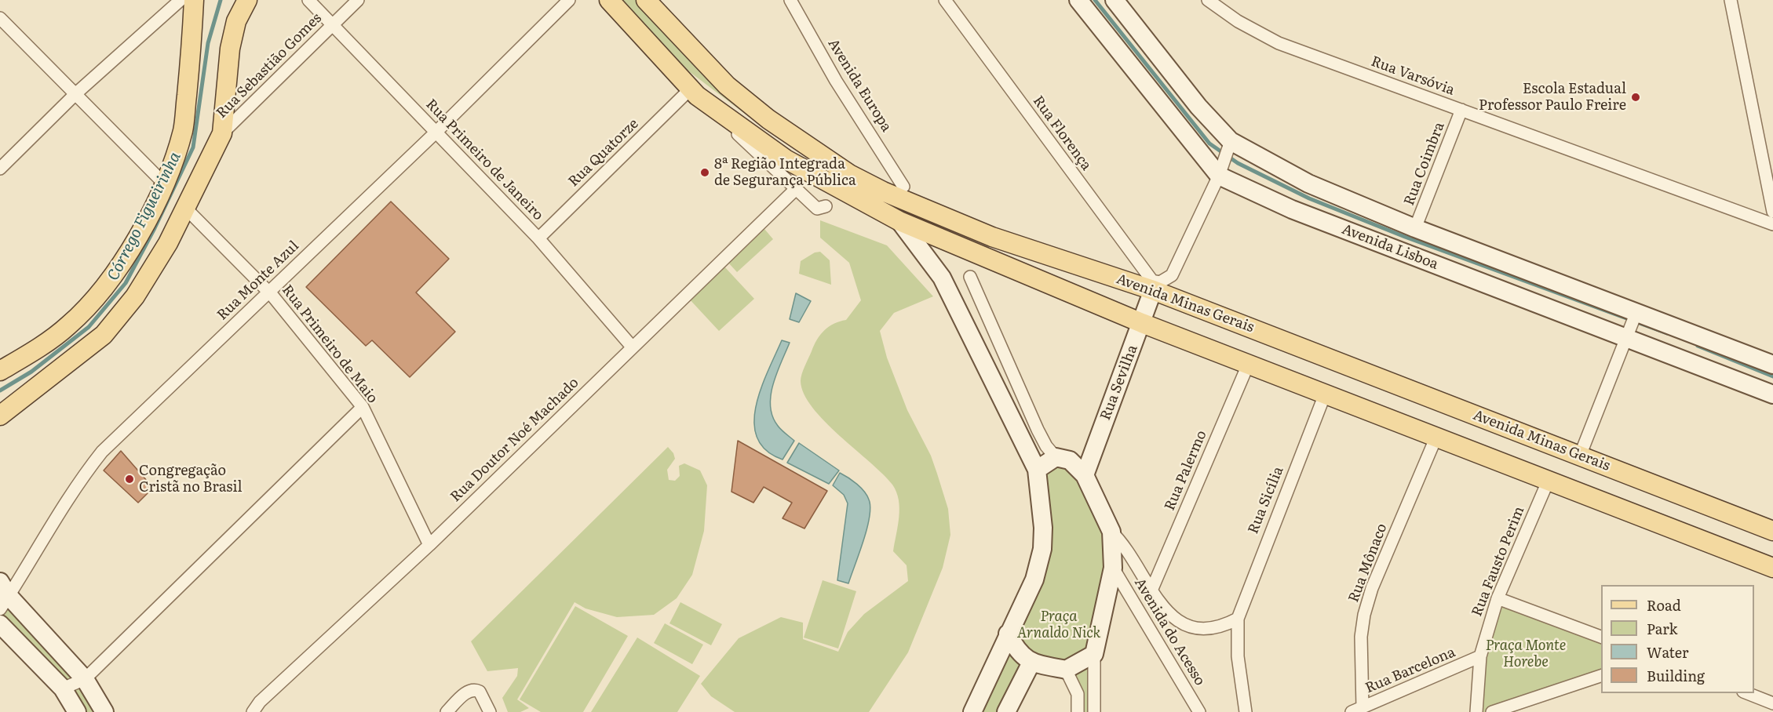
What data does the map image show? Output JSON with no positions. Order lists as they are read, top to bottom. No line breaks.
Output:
{"streets":{"main road":["Avenida Minas Gerais"],"street":["Rua Sebastião Gomes","Rua Varsóvia","Avenida Europa","Rua Florença","Rua Quatorze","Rua Primeiro de Janeiro","Rua Coimbra","Avenida Lisboa","Rua Monte Azul","Rua Primeiro de Maio","Rua Sevilha","Rua Doutor Noé Machado","Rua Palermo","Rua Sicília","Rua Fausto Perim","Rua Mônaco","Avenida do Acesso","Rua Barcelona"]},"crossings":[["Rua Sebastião Gomes","Rua Primeiro de Janeiro"],["Rua Varsóvia","Rua Coimbra"],["Rua Florença","Avenida Minas Gerais"],["Rua Florença","Rua Sevilha"],["Rua Quatorze","Rua Primeiro de Janeiro"],["Rua Primeiro de Janeiro","Rua Monte Azul"],["Rua Primeiro de Janeiro","Rua Doutor Noé Machado"],["Rua Coimbra","Avenida Lisboa"],["Rua Monte Azul","Rua Primeiro de Maio"],["Avenida Minas Gerais","Rua Sevilha"],["Rua Primeiro de Maio","Rua Doutor Noé Machado"],["Rua Fausto Perim","Rua Barcelona"],["Rua Mônaco","Rua Barcelona"]],"water":["Córrego Figueirinha"],"parks":["Praça Arnaldo Nick","Praça Monte Horebe"],"places":["Escola Estadual Professor Paulo Freire","8ª Região Integrada de Segurança Pública","Congregação Cristã no Brasil"],"legend":["Road","Park","Water","Building"]}
